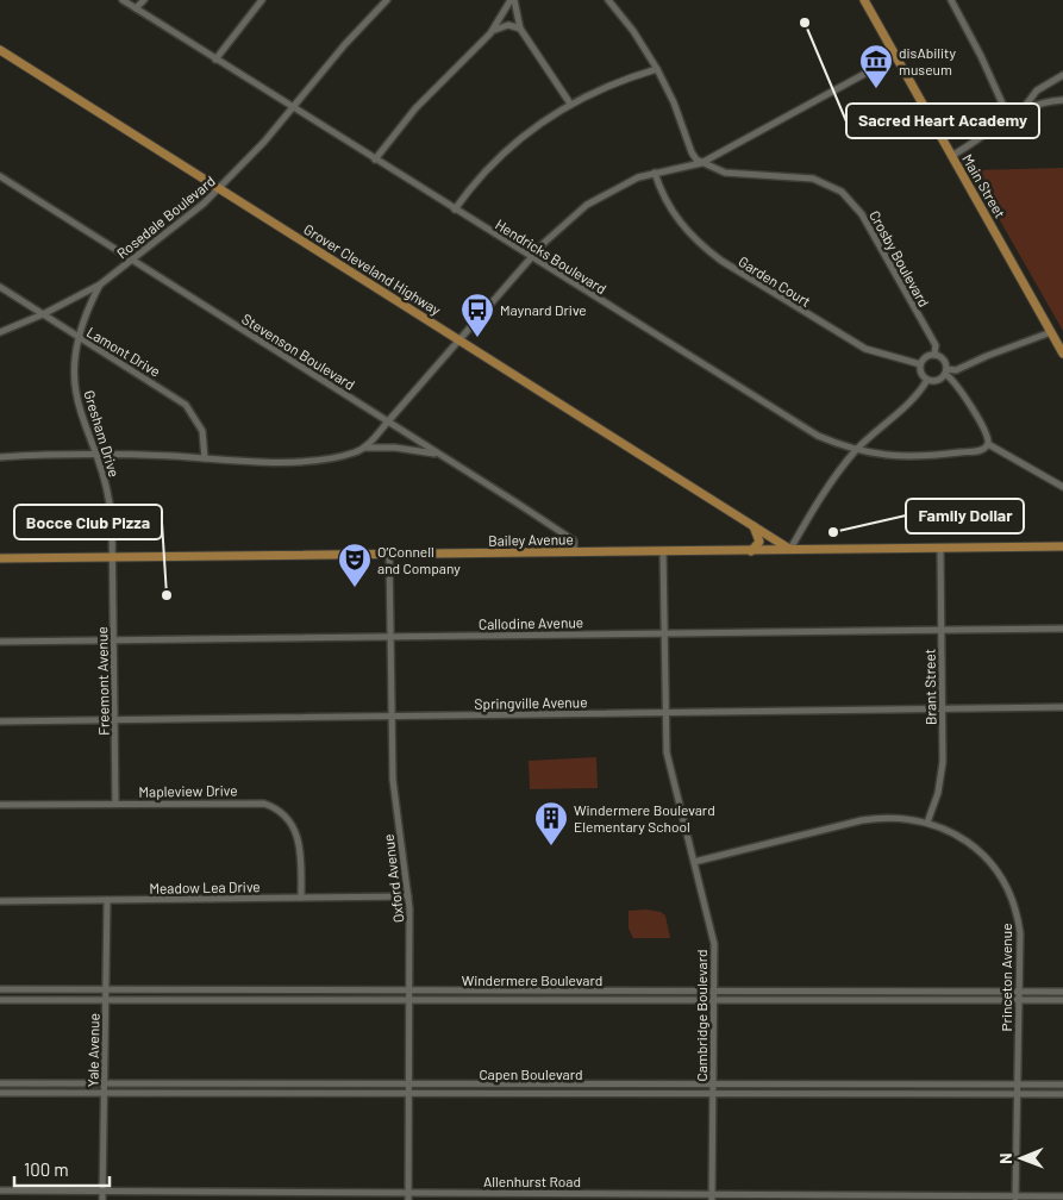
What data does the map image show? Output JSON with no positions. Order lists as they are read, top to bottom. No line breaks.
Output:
{"streets":{"main road":["Main Street","Grover Cleveland Highway","Bailey Avenue"],"street":["Rosedale Boulevard","Hendricks Boulevard","Crosby Boulevard","Garden Court","Lamont Drive","Stevenson Boulevard","Gresham Drive","Callodine Avenue","Freemont Avenue","Brant Street","Springville Avenue","Mapleview Drive","Oxford Avenue","Meadow Lea Drive","Princeton Avenue","Windermere Boulevard","Cambridge Boulevard","Yale Avenue","Capen Boulevard","Allenhurst Road"]},"crossings":[["Rosedale Boulevard","Hendricks Boulevard"],["Rosedale Boulevard","Grover Cleveland Highway"],["Rosedale Boulevard","Lamont Drive"],["Rosedale Boulevard","Stevenson Boulevard"],["Rosedale Boulevard","Gresham Drive"],["Hendricks Boulevard","Crosby Boulevard"],["Crosby Boulevard","Garden Court"],["Grover Cleveland Highway","Bailey Avenue"],["Lamont Drive","Gresham Drive"],["Stevenson Boulevard","Bailey Avenue"],["Gresham Drive","Bailey Avenue"],["Gresham Drive","Freemont Avenue"],["Bailey Avenue","Freemont Avenue"],["Bailey Avenue","Brant Street"],["Bailey Avenue","Oxford Avenue"],["Bailey Avenue","Cambridge Boulevard"],["Callodine Avenue","Freemont Avenue"],["Callodine Avenue","Brant Street"],["Callodine Avenue","Oxford Avenue"],["Callodine Avenue","Cambridge Boulevard"],["Freemont Avenue","Springville Avenue"],["Freemont Avenue","Mapleview Drive"],["Brant Street","Springville Avenue"],["Brant Street","Princeton Avenue"],["Springville Avenue","Oxford Avenue"],["Springville Avenue","Cambridge Boulevard"],["Mapleview Drive","Meadow Lea Drive"],["Oxford Avenue","Meadow Lea Drive"],["Oxford Avenue","Windermere Boulevard"],["Oxford Avenue","Capen Boulevard"],["Oxford Avenue","Allenhurst Road"],["Meadow Lea Drive","Yale Avenue"],["Princeton Avenue","Windermere Boulevard"],["Princeton Avenue","Cambridge Boulevard"],["Princeton Avenue","Capen Boulevard"],["Princeton Avenue","Allenhurst Road"],["Windermere Boulevard","Cambridge Boulevard"],["Windermere Boulevard","Yale Avenue"],["Cambridge Boulevard","Capen Boulevard"],["Cambridge Boulevard","Allenhurst Road"],["Yale Avenue","Capen Boulevard"],["Yale Avenue","Allenhurst Road"]],"places":{"other":["Sacred Heart Academy","Family Dollar","Bocce Club Pizza"],"museum":["disAbility museum"],"bus stop":["Maynard Drive"],"theatre":["O’Connell and Company"],"building":["Windermere Boulevard Elementary School"]},"scale_bar":"100 m","north":"left"}
